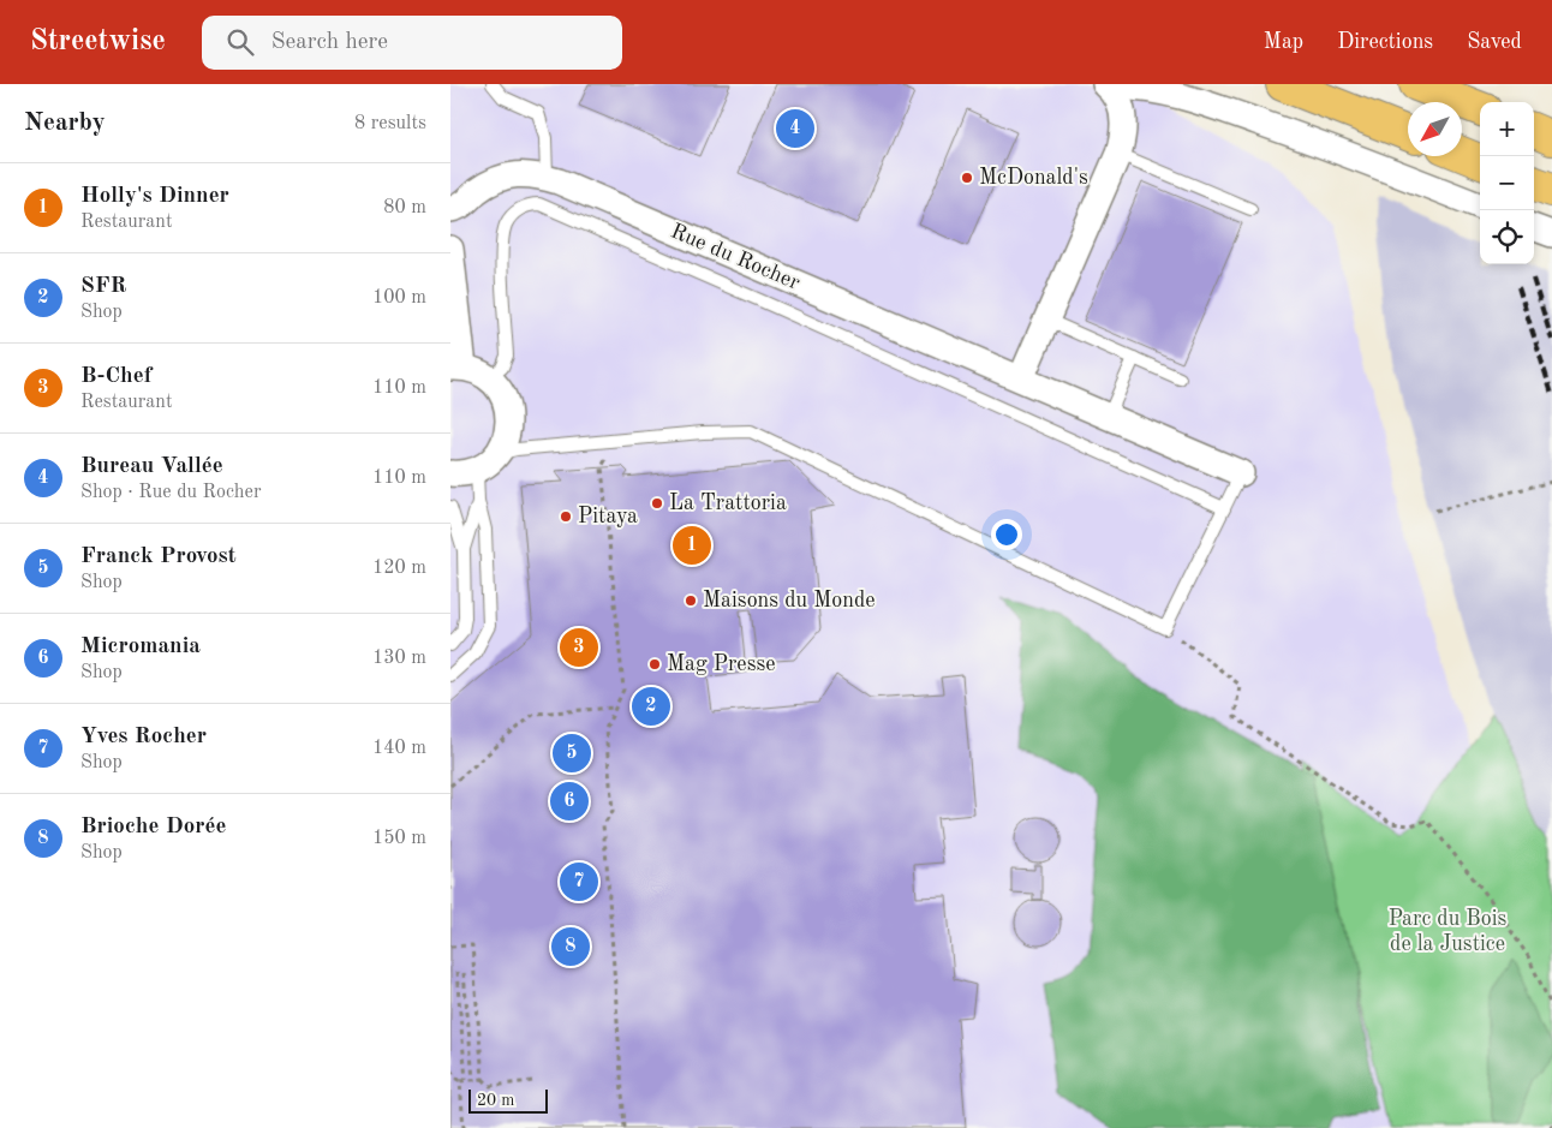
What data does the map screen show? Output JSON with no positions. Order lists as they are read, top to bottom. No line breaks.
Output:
{"streets":{"street":["Rue du Rocher"]},"parks":["Parc du Bois de la Justice"],"places":["McDonald's","La Trattoria","Pitaya","Maisons du Monde","Mag Presse"],"scale_bar":"20 m","north":"bottom left","page":{"header":"Streetwise","search":"Search here","nav":["Map","Directions","Saved"],"heading":["Nearby","8 results"],"map_buttons":["+","−"],"pins":["4","1","3","2","5","6","7","8"],"list":[{"mark":"1","name":"Holly's Dinner","note":"Restaurant","value":"80 m"},{"mark":"2","name":"SFR","note":"Shop","value":"100 m"},{"mark":"3","name":"B-Chef","note":"Restaurant","value":"110 m"},{"mark":"4","name":"Bureau Vallée","note":"Shop · Rue du Rocher","value":"110 m"},{"mark":"5","name":"Franck Provost","note":"Shop","value":"120 m"},{"mark":"6","name":"Micromania","note":"Shop","value":"130 m"},{"mark":"7","name":"Yves Rocher","note":"Shop","value":"140 m"},{"mark":"8","name":"Brioche Dorée","note":"Shop","value":"150 m"}],"scale":"20 m"}}
